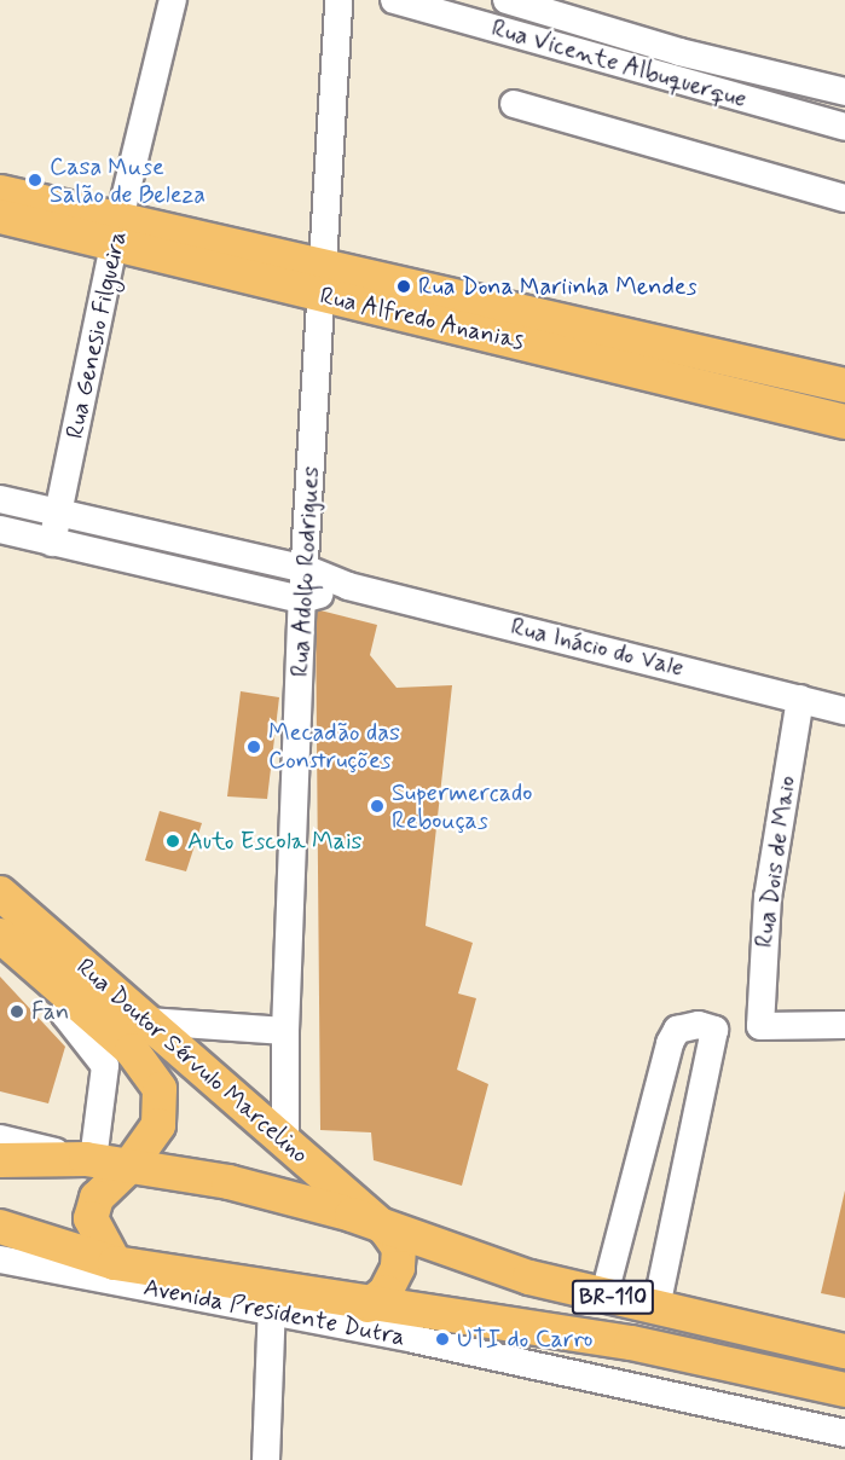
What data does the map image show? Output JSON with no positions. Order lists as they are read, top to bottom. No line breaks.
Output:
{"streets":{"main road":["Rua Alfredo Ananias","Rua Doutor Sérvulo Marcelino","BR-110","Avenida Presidente Dutra"],"street":["Rua Vicente Albuquerque","Rua Genesio Filgueira","Rua Adolfo Rodrigues","Rua Inácio do Vale","Rua Dois de Maio"]},"crossings":[["Rua Alfredo Ananias","Rua Genesio Filgueira"],["Rua Alfredo Ananias","Rua Adolfo Rodrigues"],["Rua Genesio Filgueira","Rua Inácio do Vale"],["Rua Adolfo Rodrigues","Rua Inácio do Vale"],["Rua Adolfo Rodrigues","Rua Doutor Sérvulo Marcelino"],["Rua Inácio do Vale","Rua Dois de Maio"],["Rua Doutor Sérvulo Marcelino","BR-110"],["Rua Doutor Sérvulo Marcelino","Avenida Presidente Dutra"]],"places":["Casa Muse Salão de Beleza","Rua Dona Mariinha Mendes","Mecadão das Construções","Supermercado Rebouças","Auto Escola Mais","Fan","UTI do Carro"]}
